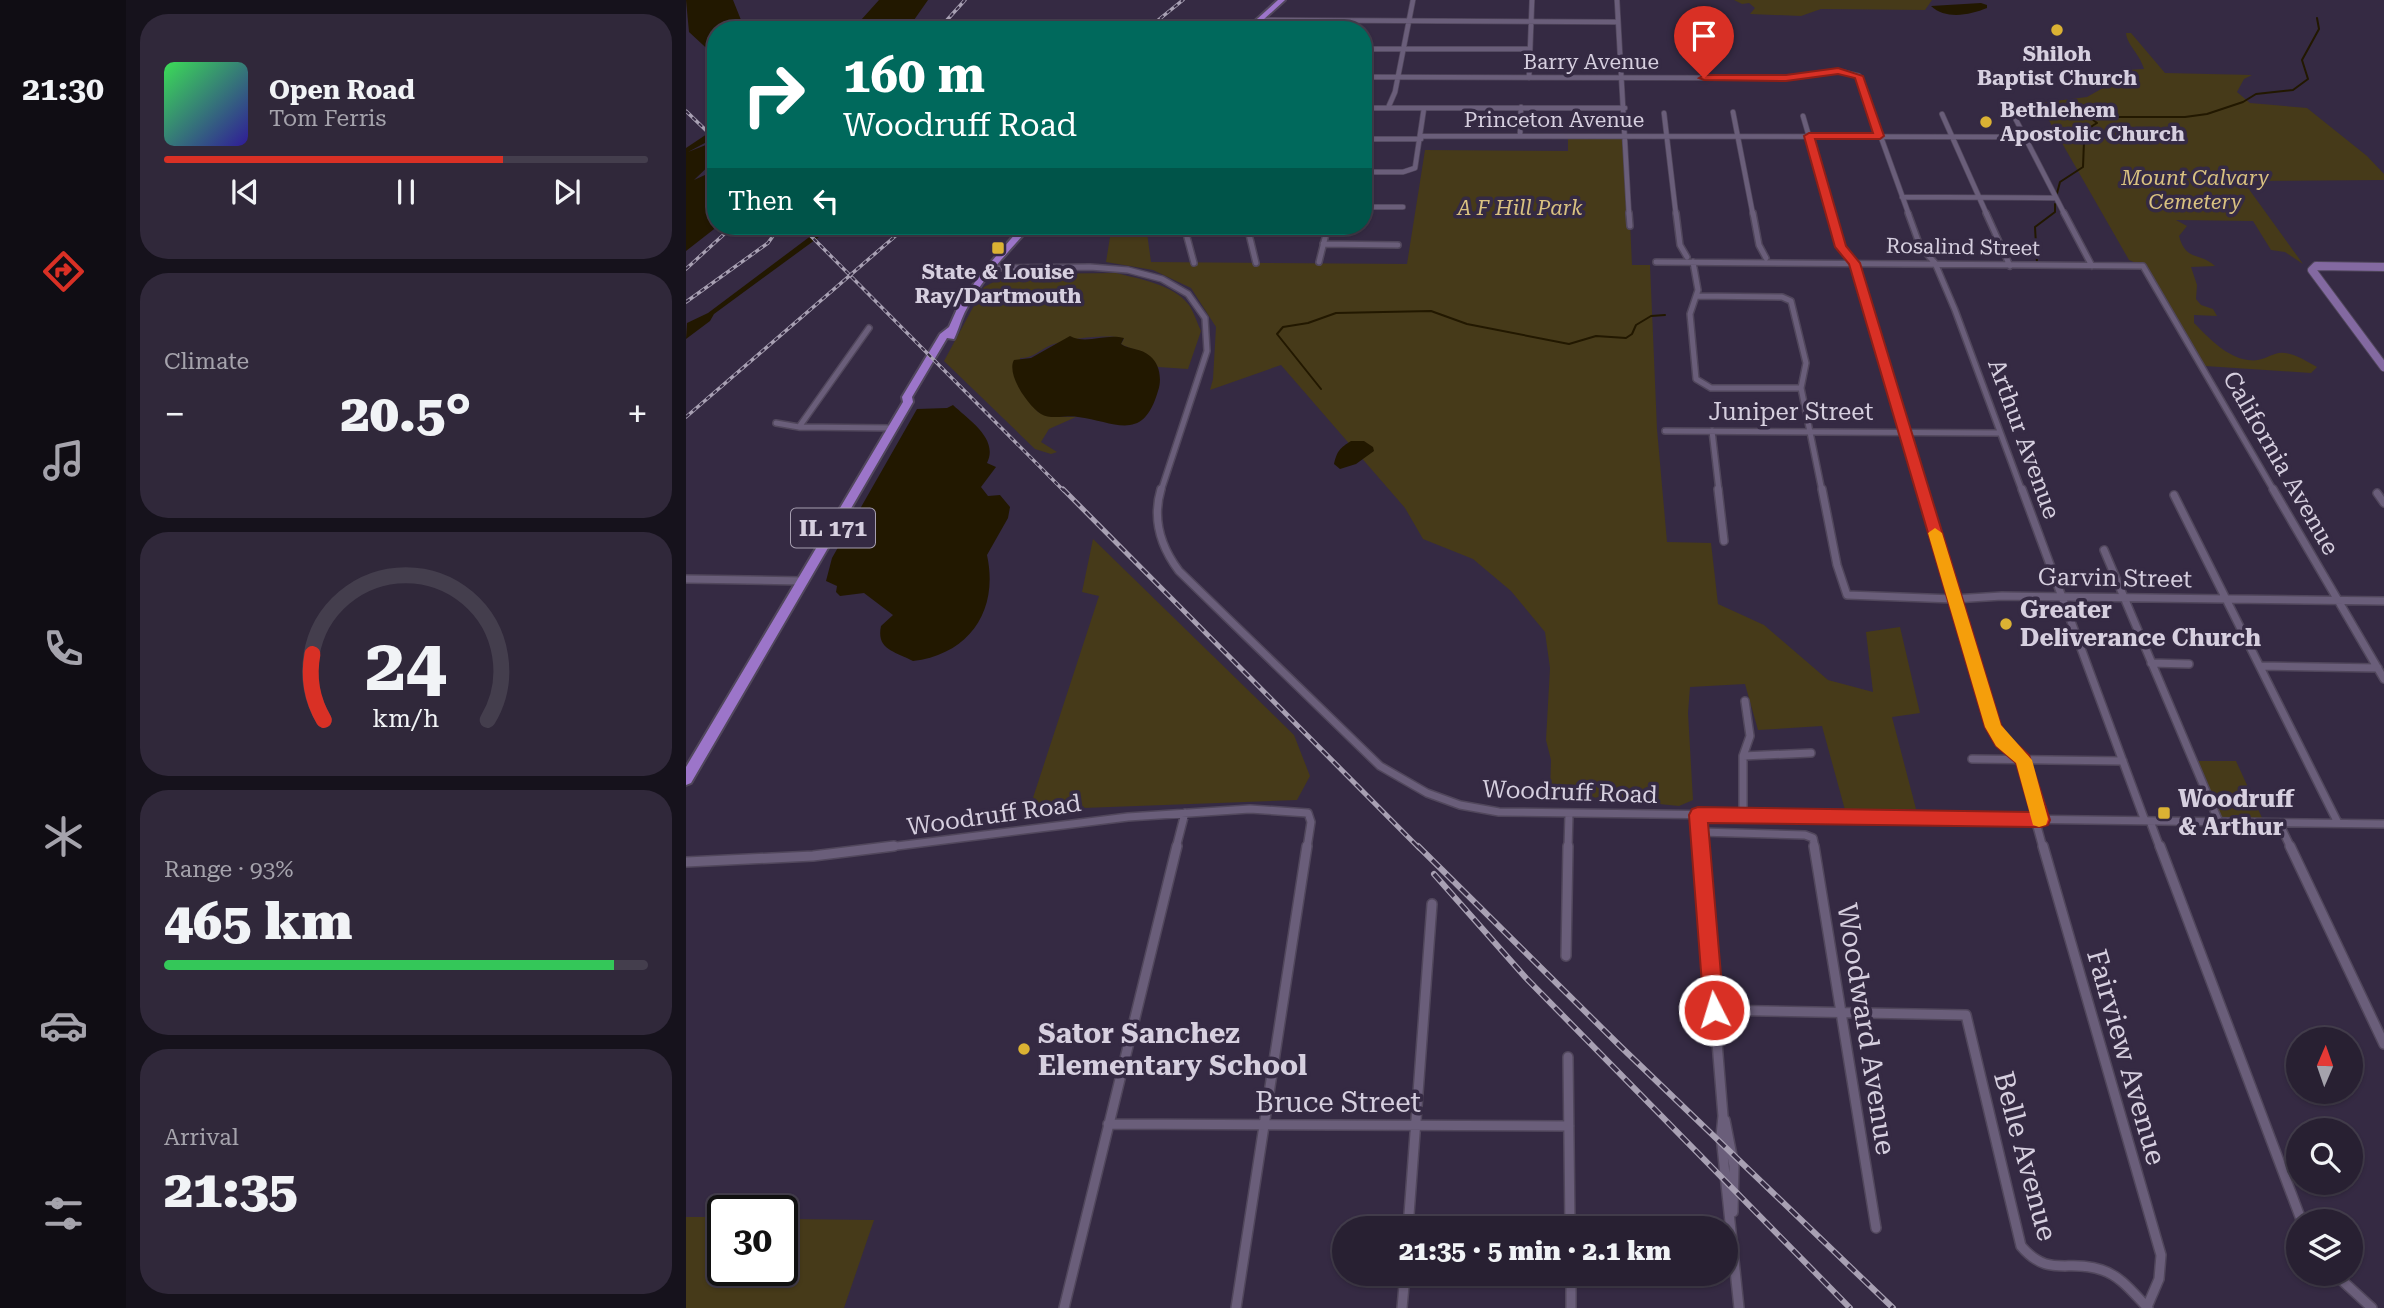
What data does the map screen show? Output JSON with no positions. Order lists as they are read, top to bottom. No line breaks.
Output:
{"streets":{"main road":["IL 171"],"street":["Barry Avenue","Princeton Avenue","Rosalind Street","Juniper Street","Arthur Avenue","California Avenue","Garvin Street","Woodruff Road","Woodward Avenue","Fairview Avenue","Bruce Street","Belle Avenue"]},"crossings":[["Barry Avenue","Arthur Avenue"],["Princeton Avenue","Arthur Avenue"],["Princeton Avenue","Fairview Avenue"],["Rosalind Street","Arthur Avenue"],["Rosalind Street","California Avenue"],["Rosalind Street","Fairview Avenue"],["Juniper Street","Arthur Avenue"],["Juniper Street","Garvin Street"],["Juniper Street","Fairview Avenue"],["Arthur Avenue","Garvin Street"],["Arthur Avenue","Woodruff Road"],["California Avenue","Garvin Street"],["IL 171","Woodruff Road"],["Garvin Street","Fairview Avenue"],["Woodruff Road","Fairview Avenue"],["Woodruff Road","Bruce Street"],["Woodward Avenue","Belle Avenue"],["Fairview Avenue","Belle Avenue"]],"parks":["Mount Calvary Cemetery","A F Hill Park"],"places":{"other":["Shiloh Baptist Church","Bethlehem Apostolic Church","Greater Deliverance Church","Sator Sanchez Elementary School"],"transit":["State & Louise Ray/Dartmouth","Woodruff & Arthur"]},"north":"top","page":{"tabs":"21:30","turn":["160 m","Woodruff Road"],"song":["Open Road","Tom Ferris"],"then":"Then","tile":["Climate",["Range · 93%","465 km"],["Arrival","21:35"]],"heat":["−","20.5°","+"],"limit":"30","trip":"21:35 · 5 min · 2.1 km","gauge":["24","km/h"]}}
